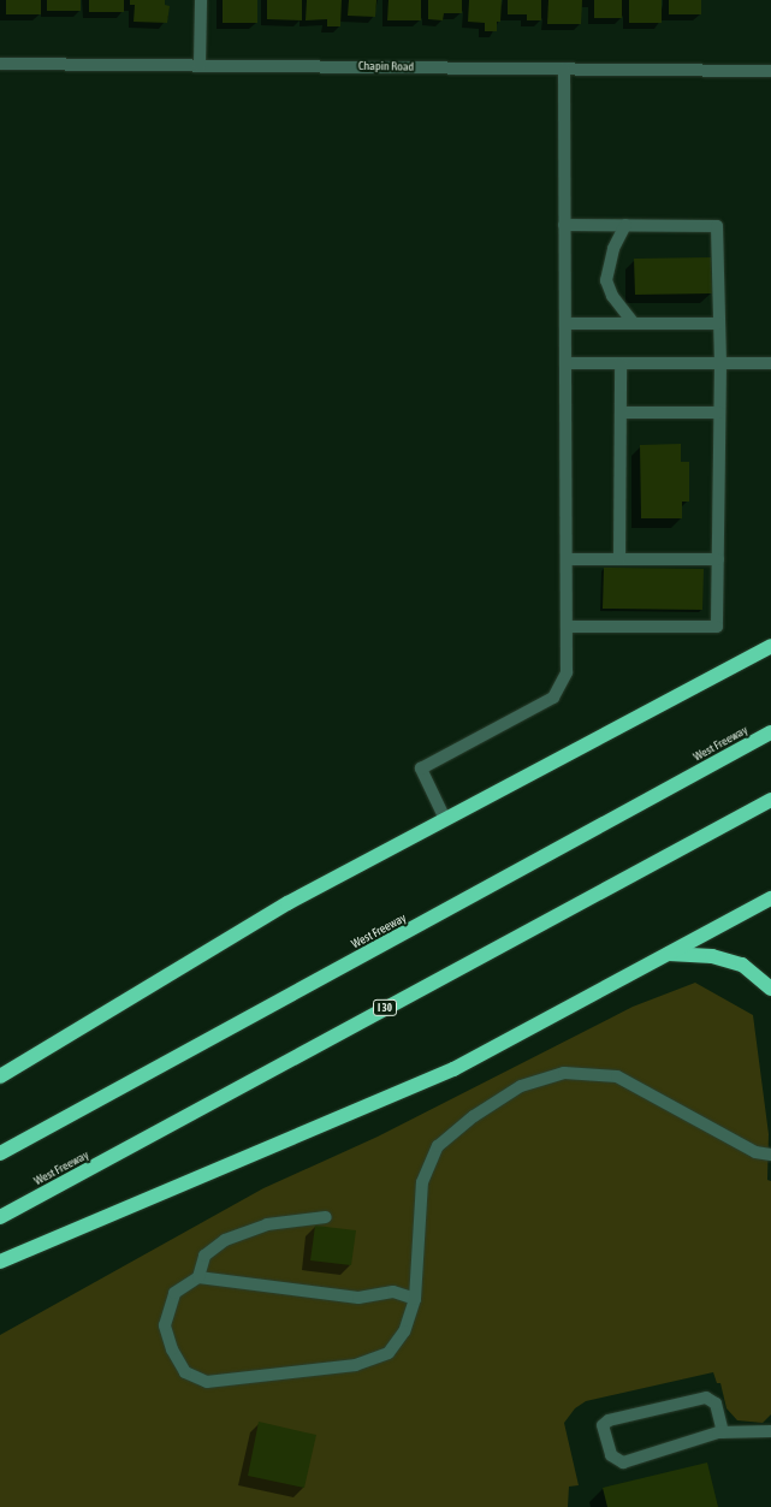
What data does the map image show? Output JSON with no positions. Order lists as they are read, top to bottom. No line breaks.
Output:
{"streets":{"highway":["West Freeway","I 30"],"street":["Chapin Road"]}}
